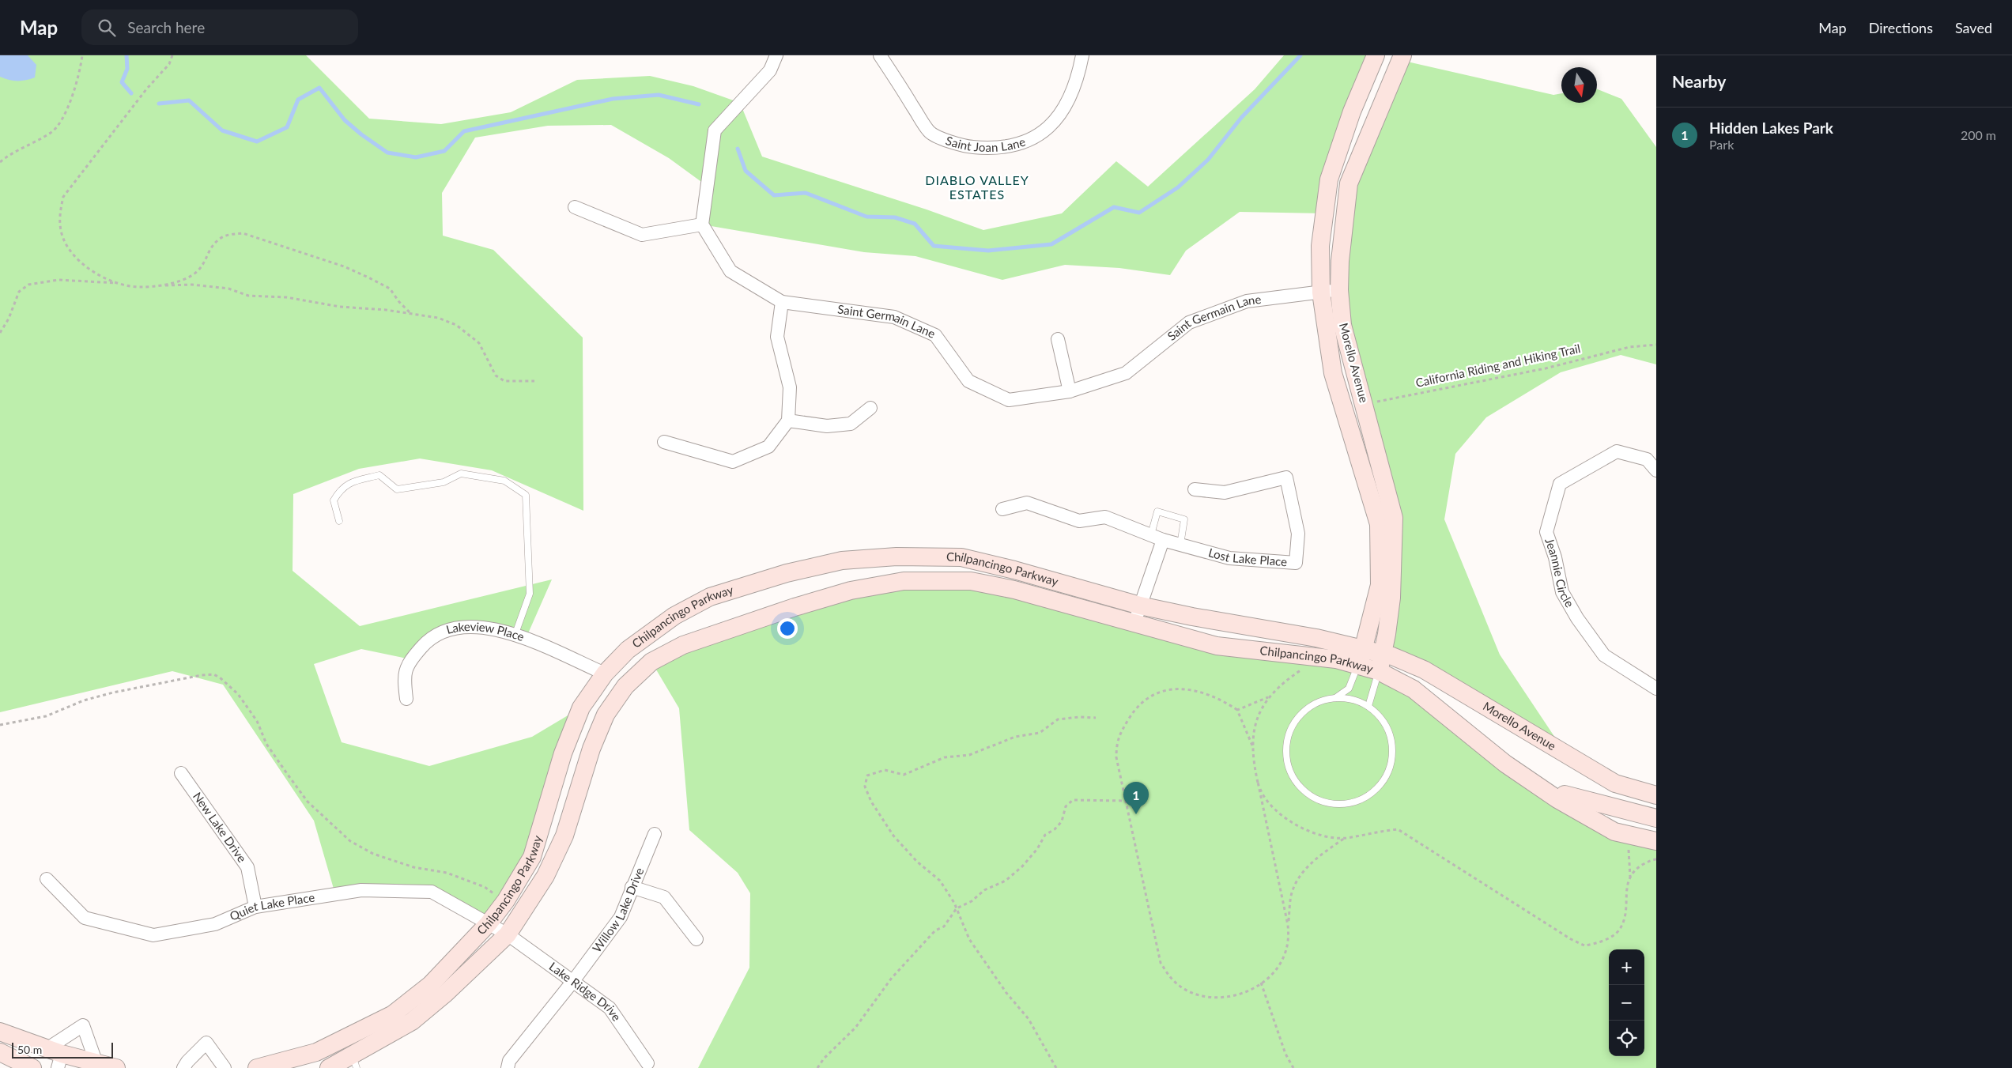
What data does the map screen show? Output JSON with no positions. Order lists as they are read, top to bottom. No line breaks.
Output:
{"streets":{"street":["Saint Joan Lane","Saint Germain Lane","Morello Avenue","Lost Lake Place","Chilpancingo Parkway","Jeannie Circle","Lakeview Place","New Lake Drive","Quiet Lake Place","Willow Lake Drive","Lake Ridge Drive"],"path":["California Riding and Hiking Trail"]},"crossings":[["Saint Germain Lane","Morello Avenue"],["Morello Avenue","California Riding and Hiking Trail"],["Morello Avenue","Chilpancingo Parkway"],["Chilpancingo Parkway","Lakeview Place"],["Chilpancingo Parkway","Quiet Lake Place"],["Chilpancingo Parkway","Lake Ridge Drive"],["New Lake Drive","Quiet Lake Place"],["Quiet Lake Place","Lake Ridge Drive"],["Willow Lake Drive","Lake Ridge Drive"]],"districts":["DIABLO VALLEY ESTATES"],"scale_bar":"50 m","north":"bottom","page":{"header":"Map","search":"Search here","nav":["Map","Directions","Saved"],"heading":"Nearby","list":[{"mark":"1","name":"Hidden Lakes Park","note":"Park","value":"200 m"}],"pins":"1","map_buttons":["+","−"],"scale":"50 m"}}
